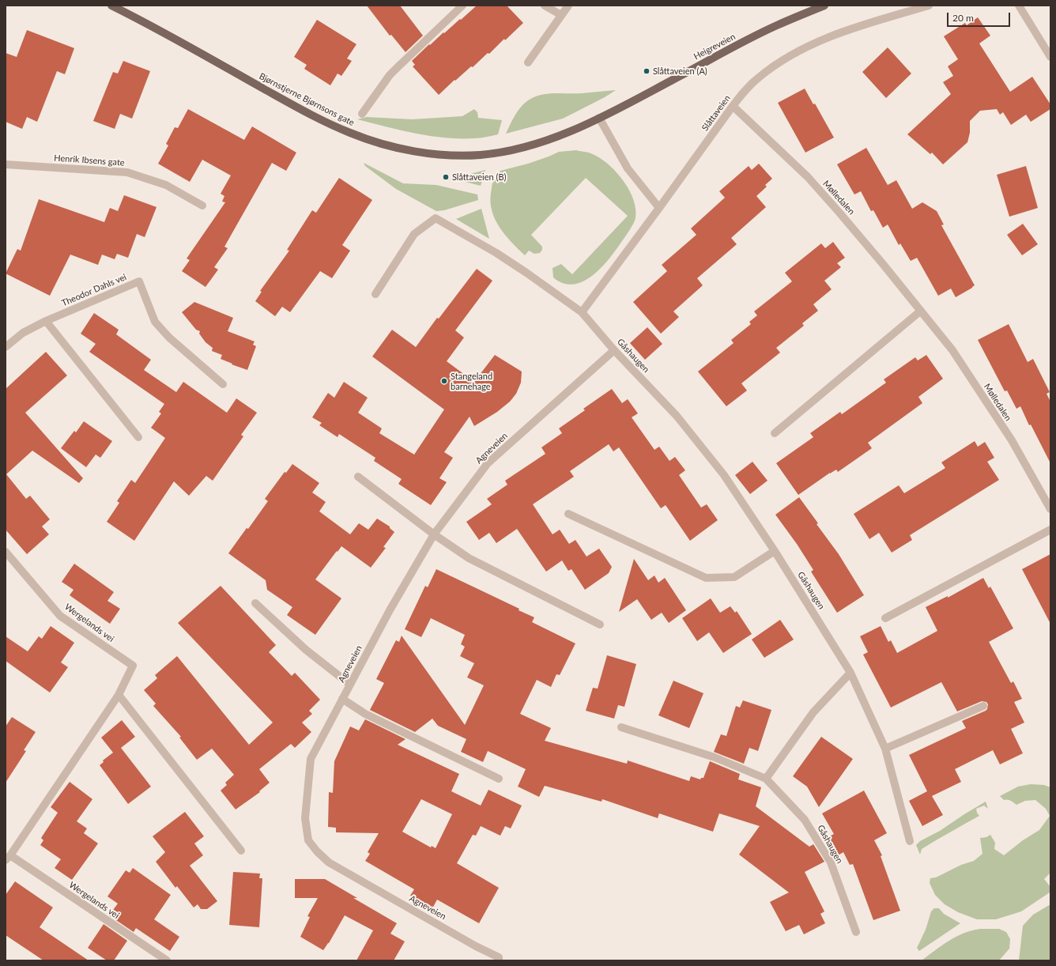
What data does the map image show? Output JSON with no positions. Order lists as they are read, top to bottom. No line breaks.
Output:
{"streets":{"main road":["Heigreveien","Bjørnstjerne Bjørnsons gate"],"street":["Slåttaveien","Henrik Ibsens gate","Mølledalen","Theodor Dahls vei","Gåshaugen","Agneveien","Wergelands vei"]},"crossings":[["Heigreveien","Bjørnstjerne Bjørnsons gate"],["Slåttaveien","Mølledalen"],["Slåttaveien","Gåshaugen"],["Gåshaugen","Agneveien"]],"places":["Slåttaveien (A)","Slåttaveien (B)","Stangeland barnehage"],"scale_bar":"20 m"}
